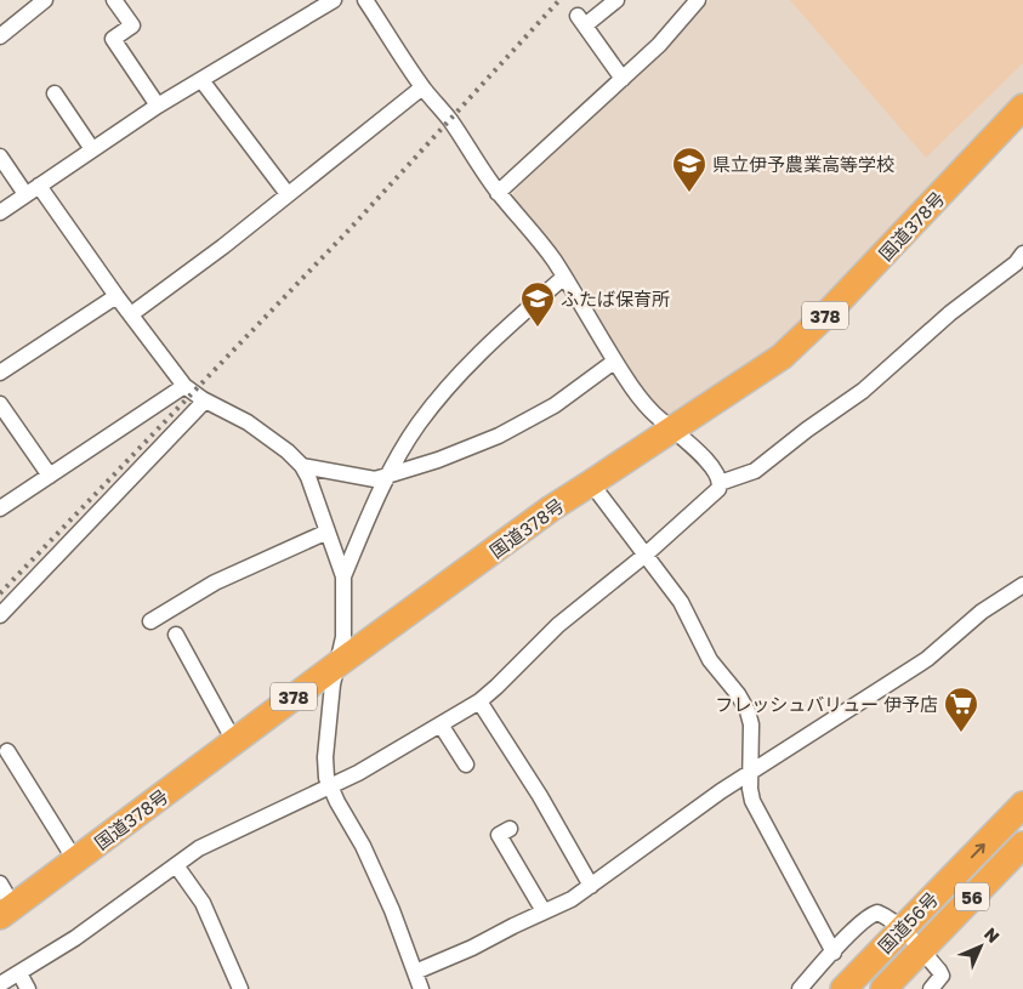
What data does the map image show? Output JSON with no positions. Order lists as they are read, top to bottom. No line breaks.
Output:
{"streets":{"highway":["国道378号","378","56","国道56号"]},"places":{"school or university":["県立伊予農業高等学校","ふたば保育所"],"supermarket":["フレッシュバリュー 伊予店"]},"north":"top right"}
